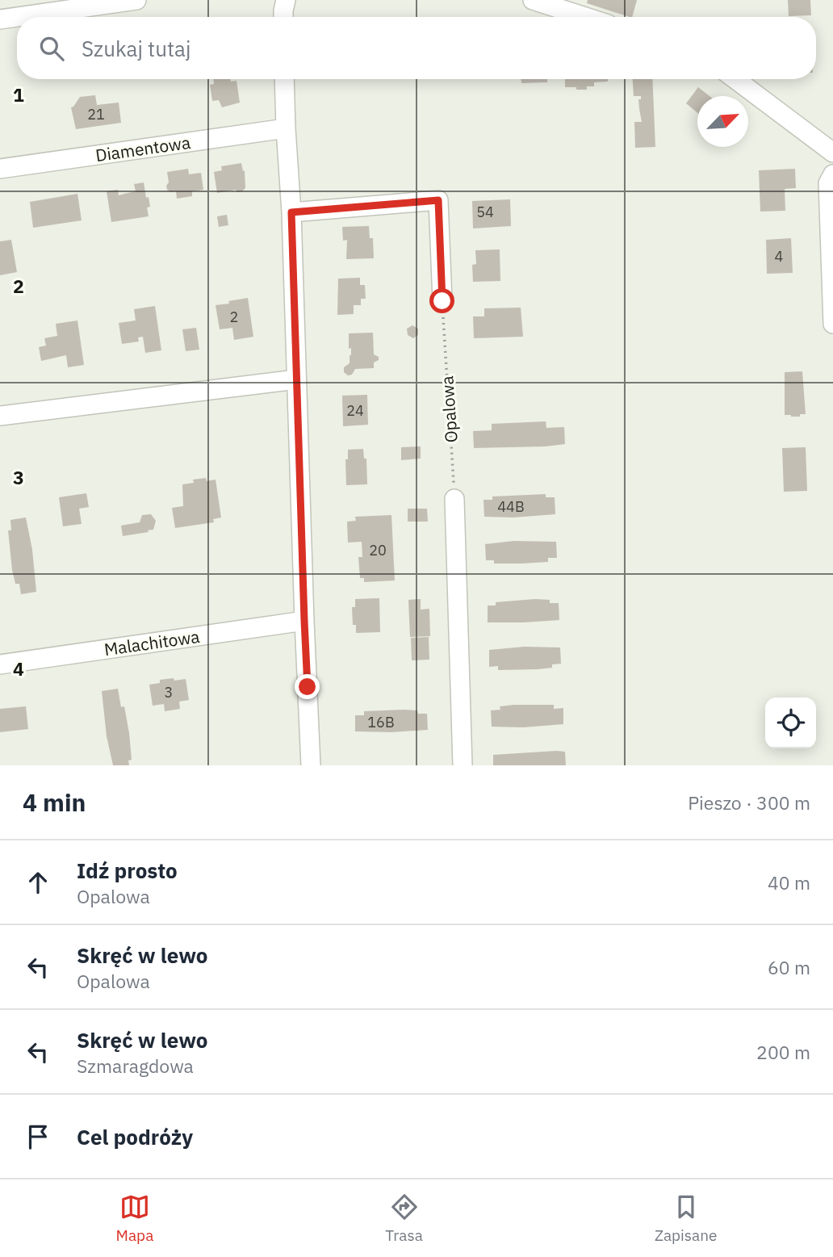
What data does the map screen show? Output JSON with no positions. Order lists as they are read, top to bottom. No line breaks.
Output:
{"streets":{"street":["Diamentowa","Malachitowa"],"path":["Opalowa"]},"house_numbers":["21","54","4","2","24","44B","20","3","16B"],"north":"top right","page":{"search":"Szukaj tutaj","heading":["4 min","Pieszo · 300 m"],"list":[["Idź prosto","Opalowa","40 m"],["Skręć w lewo","Opalowa","60 m"],["Skręć w lewo","Szmaragdowa","200 m"],"Cel podróży"],"nav":["Mapa","Trasa","Zapisane"]},"grid":{"rows":["1","2","3","4"]}}
